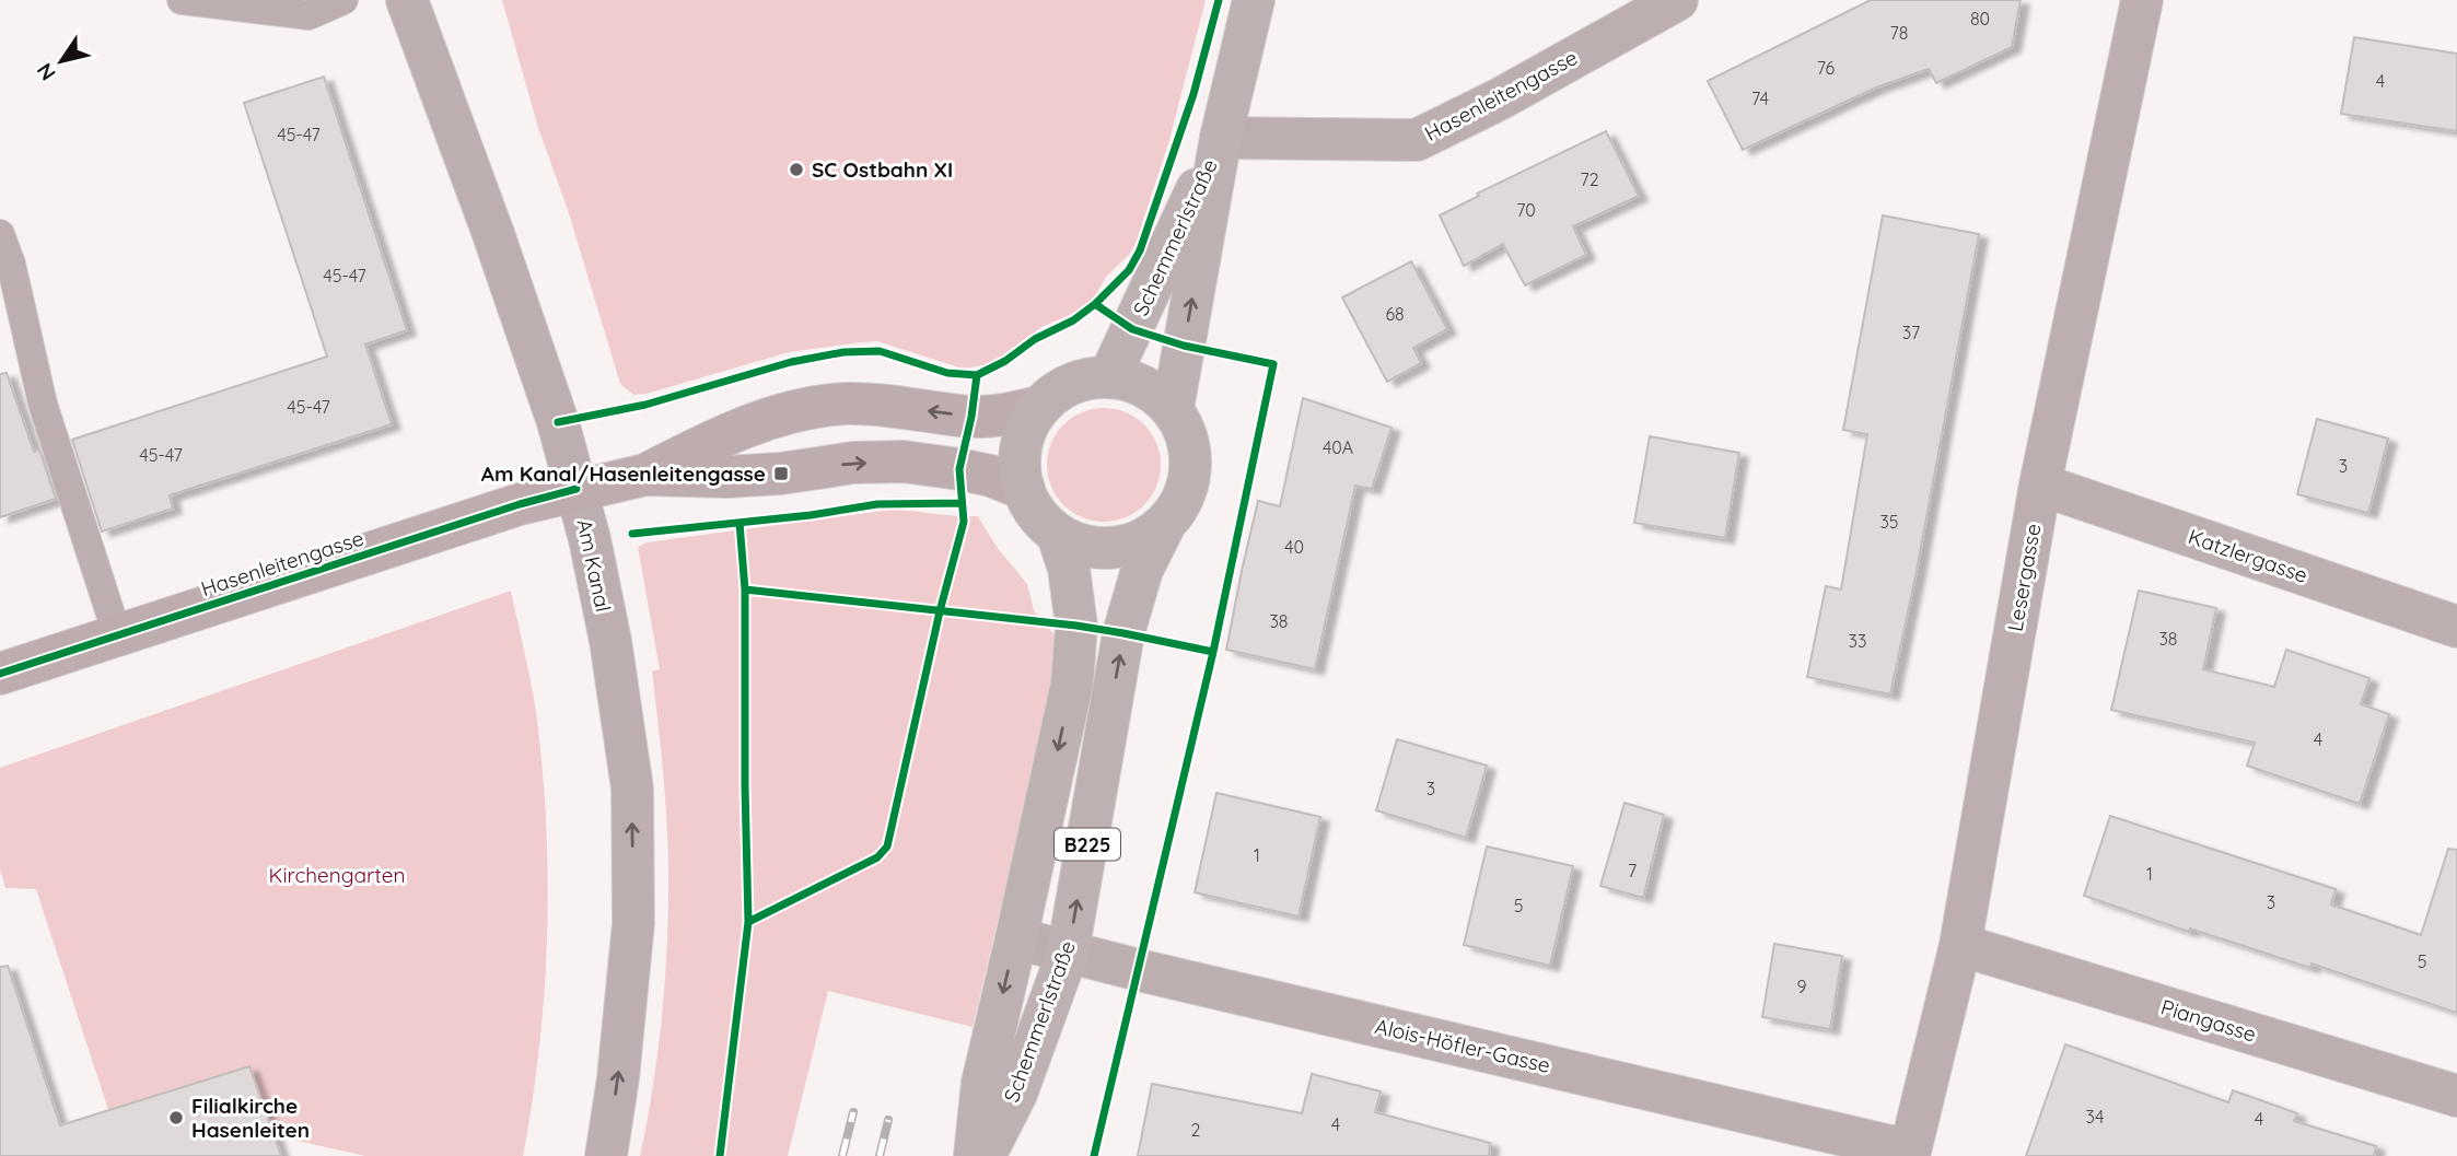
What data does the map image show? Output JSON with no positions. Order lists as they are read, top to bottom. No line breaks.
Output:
{"streets":{"main road":["Schemmerlstraße","B225"],"street":["Hasenleitengasse","Katzlergasse","Am Kanal","Lesergasse","Piangasse","Alois-Höfler-Gasse"]},"crossings":[["Hasenleitengasse","Schemmerlstraße"],["Hasenleitengasse","Am Kanal"],["Hasenleitengasse","B225"],["Schemmerlstraße","B225"],["Schemmerlstraße","Alois-Höfler-Gasse"],["Katzlergasse","Lesergasse"],["Lesergasse","Piangasse"],["Lesergasse","Alois-Höfler-Gasse"]],"one_way":["Am Kanal"],"parks":["Kirchengarten"],"places":{"other":["SC Ostbahn XI","Filialkirche Hasenleiten"],"transit":["Am Kanal/Hasenleitengasse"]},"house_numbers":["80","78","76","4","74","45-47","72","70","45-47","68","37","45-47","40A","45-47","3","35","40","38","38","33","4","3","1","7","1","3","5","5","9","34","4","4","2"],"north":"bottom left"}
